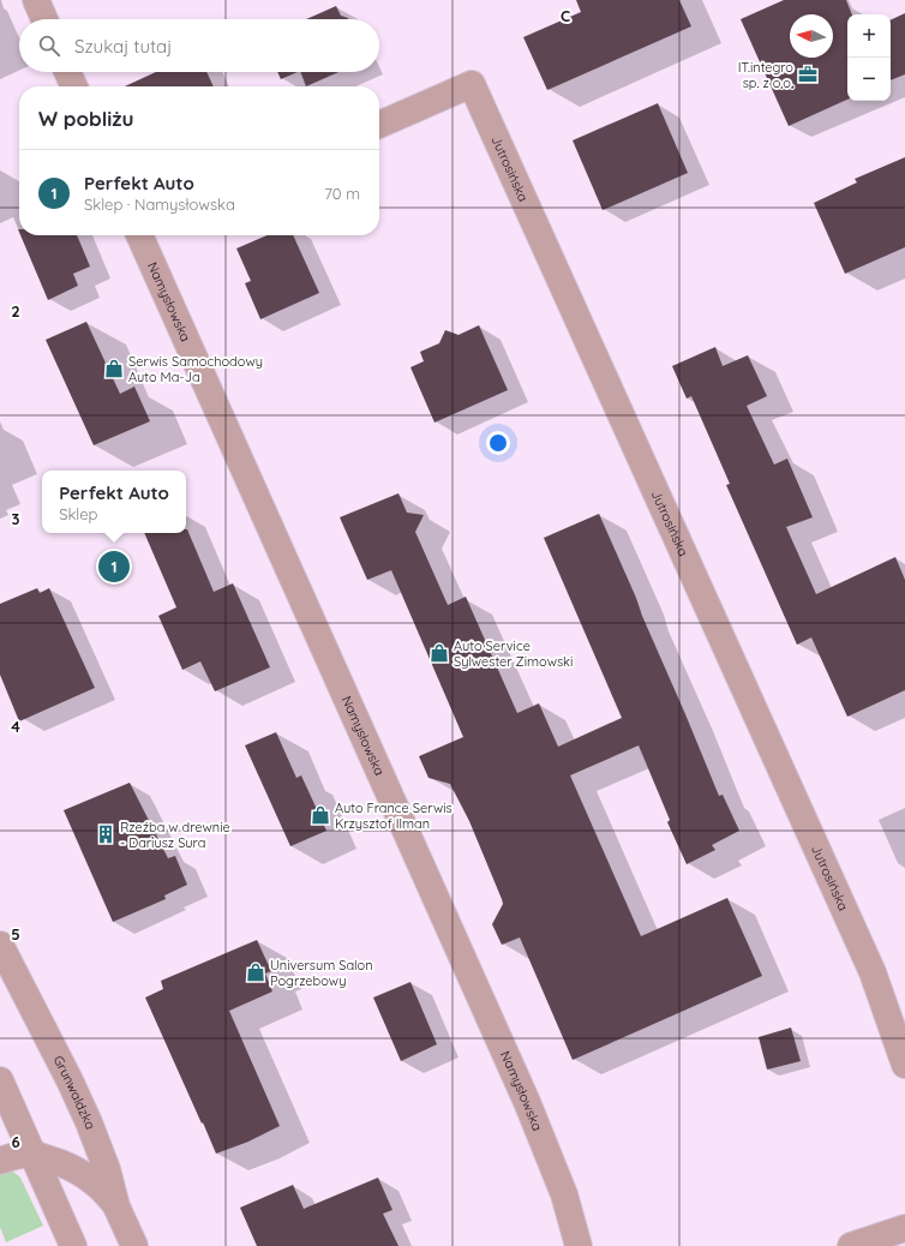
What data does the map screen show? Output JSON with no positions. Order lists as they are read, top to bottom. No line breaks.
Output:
{"streets":{"street":["Jutrosińska","Namysłowska","Grunwaldzka"]},"places":{"office":["IT.integro sp. z o.o."],"shop":["Serwis Samochodowy Auto Ma-Ja","Auto Service Sylwester Zimowski","Auto France Serwis Krzysztof Ilman","Universum Salon Pogrzebowy"],"building":["Rzeźba w drewnie - Dariusz Sura"]},"north":"left","page":{"map_buttons":["+","−"],"search":"Szukaj tutaj","heading":"W pobliżu","list":[{"mark":"1","name":"Perfekt Auto","note":"Sklep · Namysłowska","value":"70 m"}],"popup":["Perfekt Auto","Sklep"],"pins":"1"},"grid":{"columns":["C"],"rows":["2","3","4","5","6"]}}
